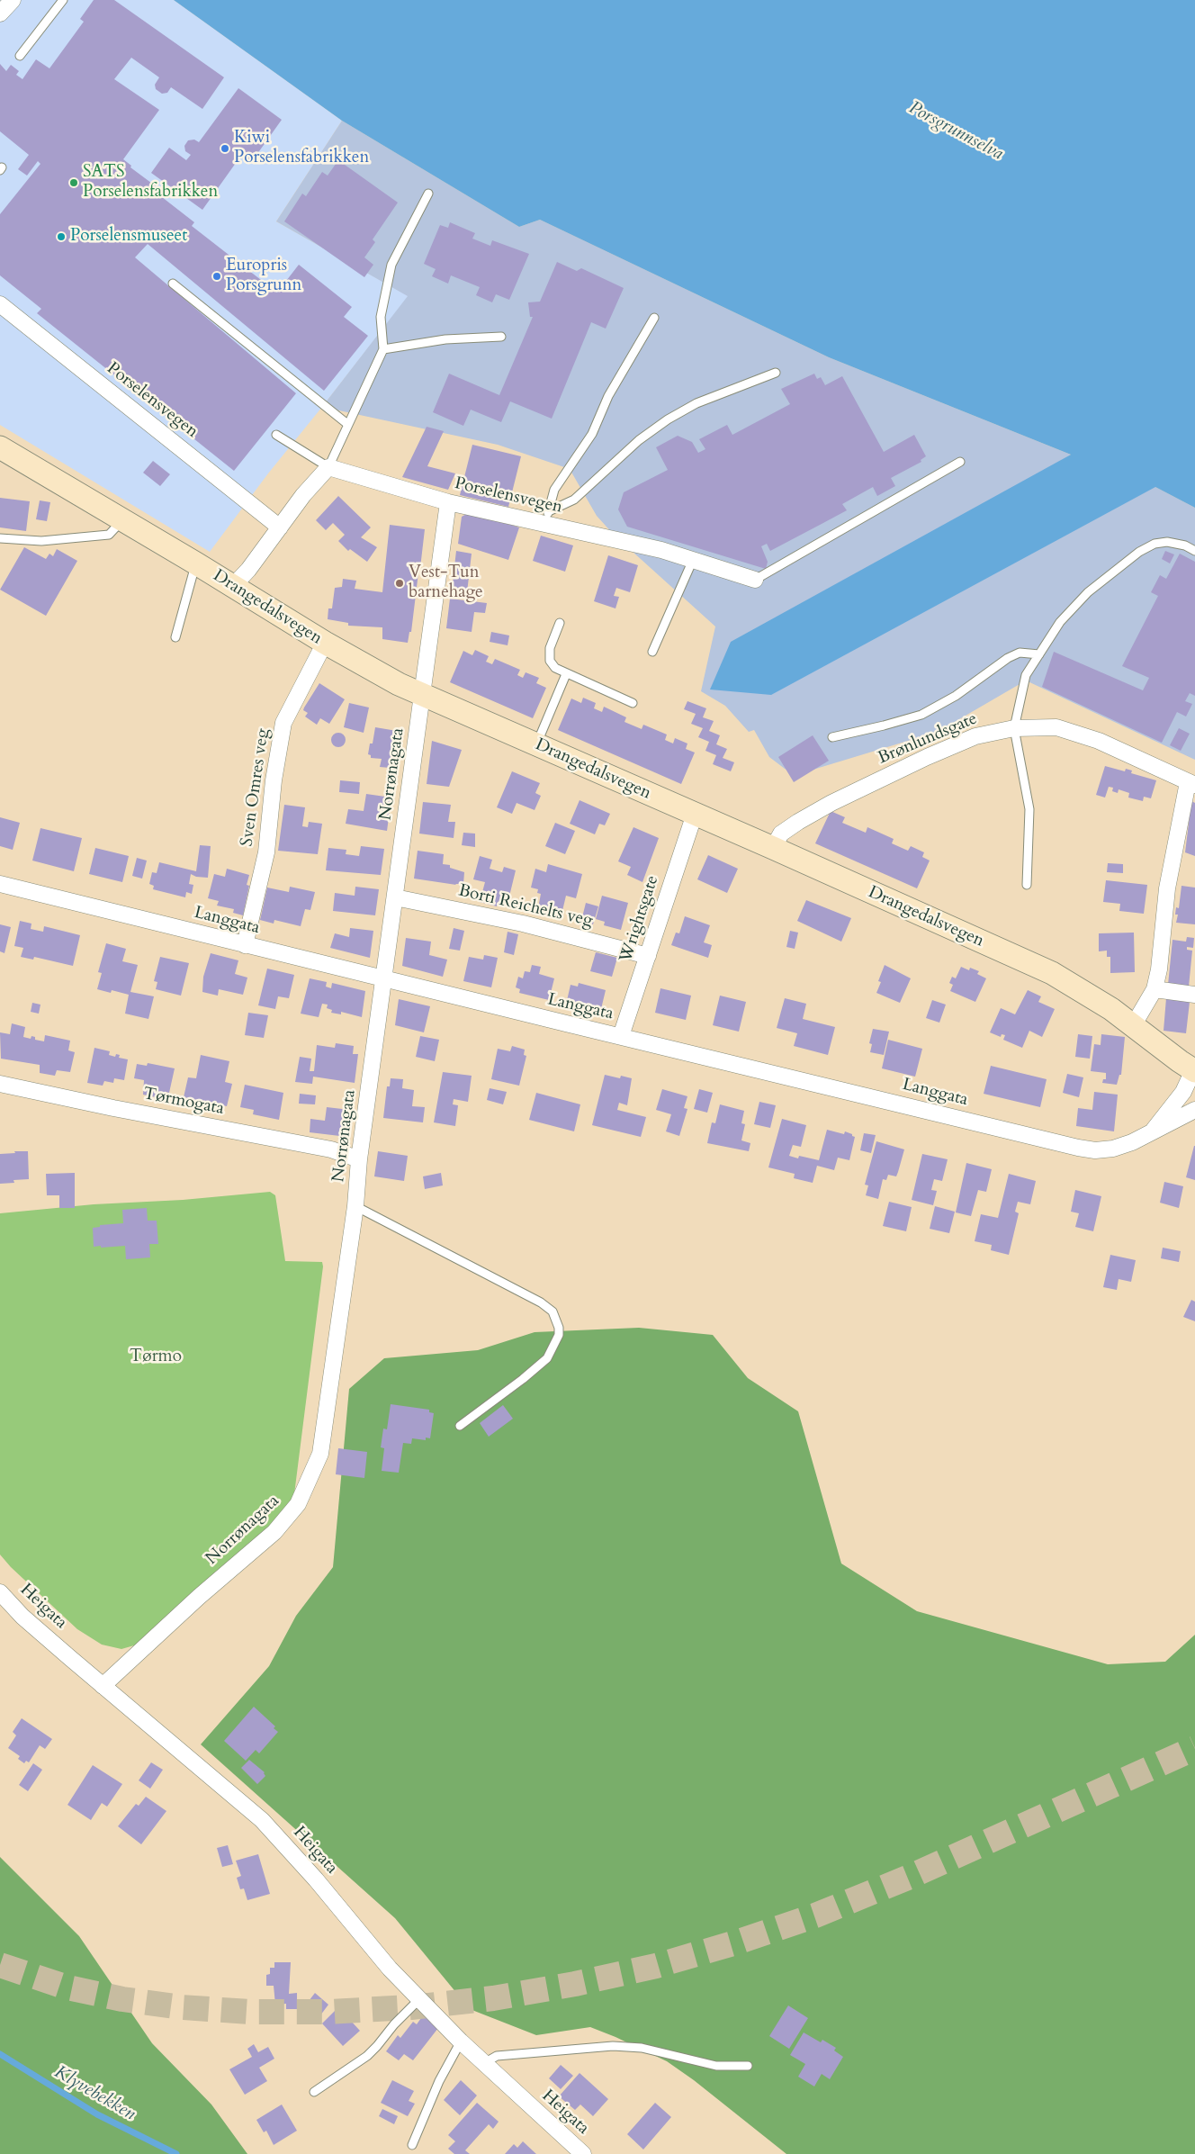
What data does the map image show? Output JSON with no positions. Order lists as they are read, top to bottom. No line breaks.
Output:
{"streets":{"street":["Porselensvegen","Drangedalsvegen","Brønlundsgate","Norrønagata","Sven Omres veg","Borti Reichelts veg","Wrightsgate","Langgata","Tørmogata","Heigata"]},"crossings":[["Porselensvegen","Norrønagata"],["Drangedalsvegen","Brønlundsgate"],["Drangedalsvegen","Norrønagata"],["Drangedalsvegen","Sven Omres veg"],["Drangedalsvegen","Wrightsgate"],["Drangedalsvegen","Langgata"],["Norrønagata","Borti Reichelts veg"],["Norrønagata","Langgata"],["Norrønagata","Tørmogata"],["Norrønagata","Heigata"],["Sven Omres veg","Langgata"],["Borti Reichelts veg","Wrightsgate"],["Wrightsgate","Langgata"]],"water":["Porsgrunnselva","Klyvebekken"],"parks":["Tørmo"],"places":["Kiwi Porselensfabrikken","SATS Porselensfabrikken","Porselensmuseet","Europris Porsgrunn","Vest-Tun barnehage"]}
